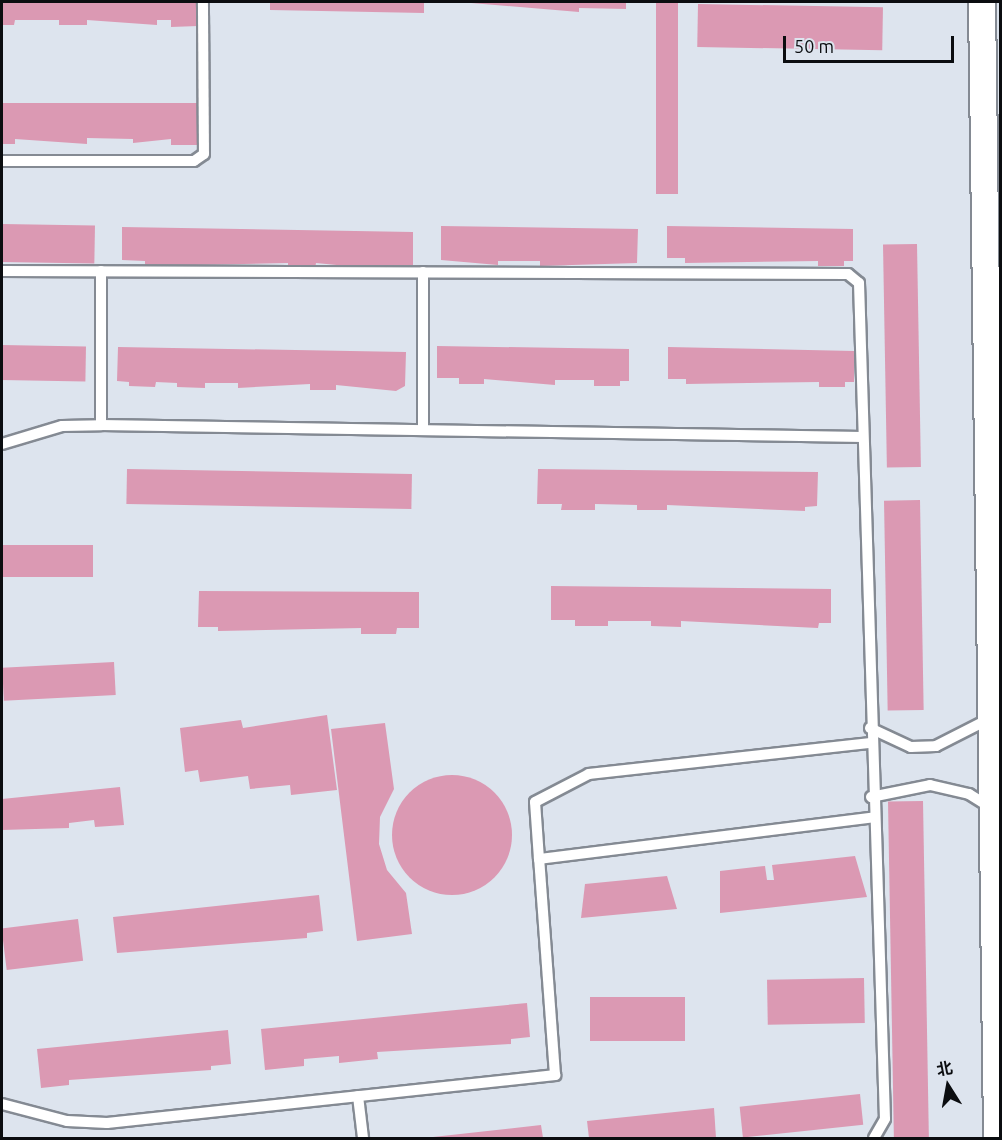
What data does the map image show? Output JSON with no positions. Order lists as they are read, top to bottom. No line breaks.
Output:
{"scale_bar":"50 m","north":"top"}
